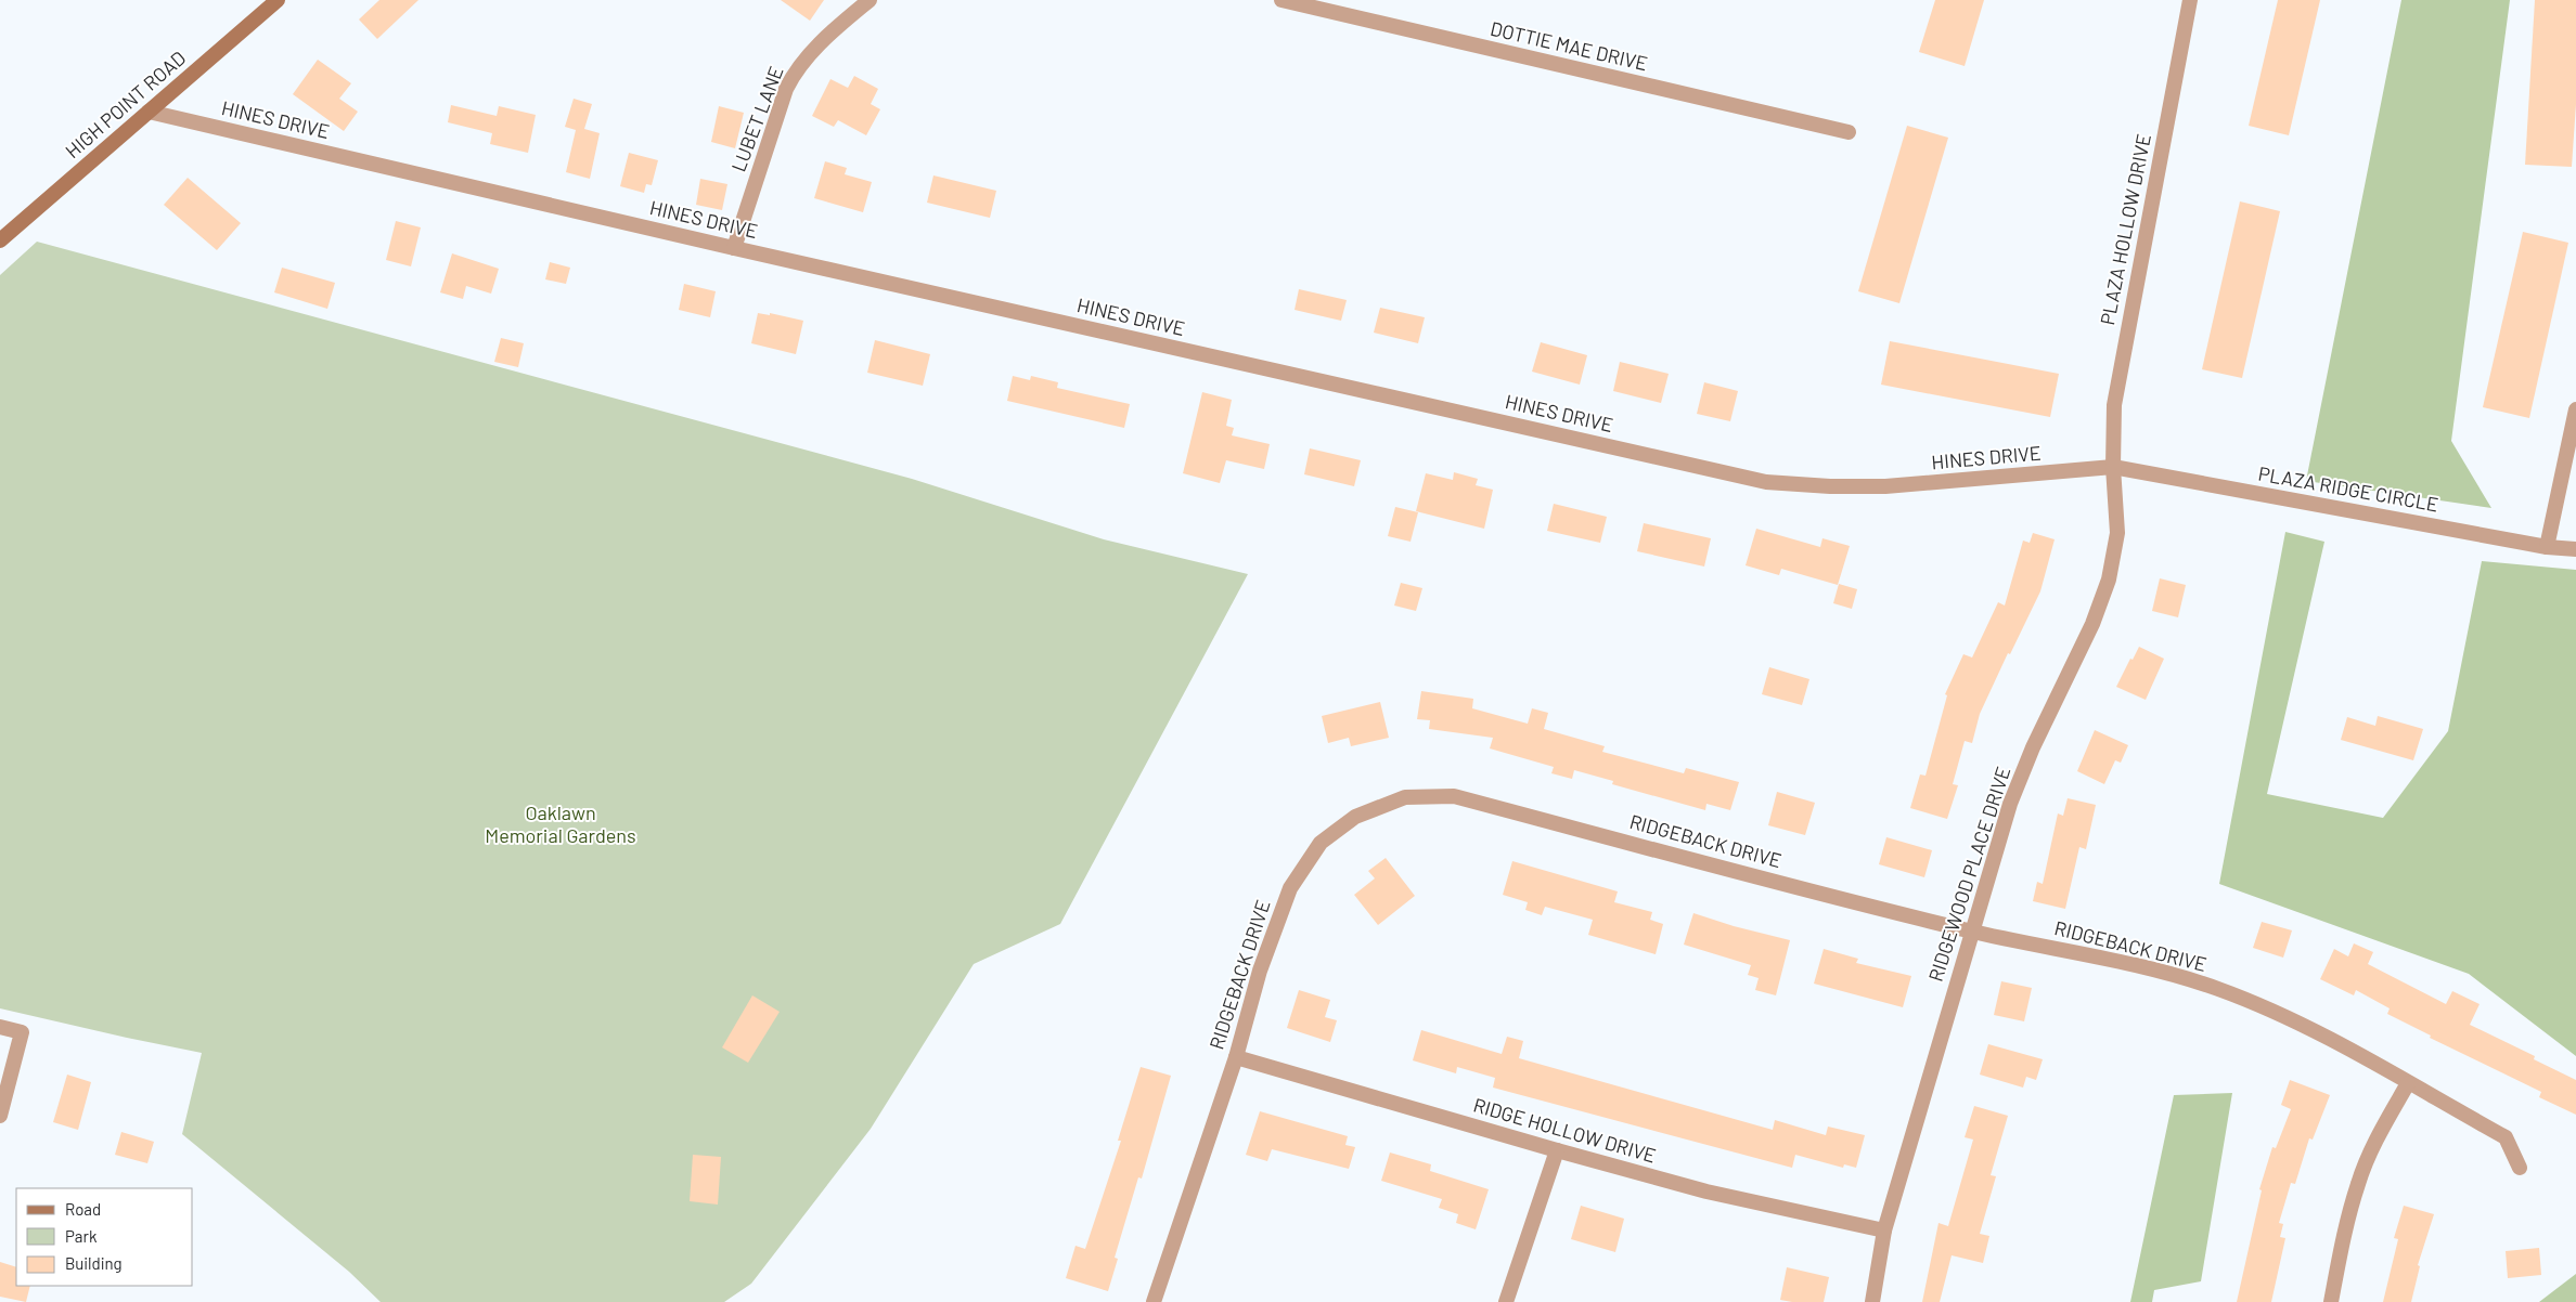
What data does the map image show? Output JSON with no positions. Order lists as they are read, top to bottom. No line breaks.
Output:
{"streets":{"main road":["HIGH POINT ROAD"],"street":["DOTTIE MAE DRIVE","LUBET LANE","HINES DRIVE","PLAZA HOLLOW DRIVE","PLAZA RIDGE CIRCLE","RIDGEBACK DRIVE","RIDGEWOOD PLACE DRIVE","RIDGE HOLLOW DRIVE"]},"crossings":[["HIGH POINT ROAD","HINES DRIVE"],["LUBET LANE","HINES DRIVE"],["HINES DRIVE","PLAZA HOLLOW DRIVE"],["HINES DRIVE","PLAZA RIDGE CIRCLE"],["HINES DRIVE","RIDGEWOOD PLACE DRIVE"],["PLAZA HOLLOW DRIVE","PLAZA RIDGE CIRCLE"],["PLAZA HOLLOW DRIVE","RIDGEWOOD PLACE DRIVE"],["PLAZA RIDGE CIRCLE","RIDGEWOOD PLACE DRIVE"],["RIDGEBACK DRIVE","RIDGEWOOD PLACE DRIVE"],["RIDGEBACK DRIVE","RIDGE HOLLOW DRIVE"],["RIDGEWOOD PLACE DRIVE","RIDGE HOLLOW DRIVE"]],"parks":["Oaklawn Memorial Gardens"],"legend":["Road","Park","Building"]}
